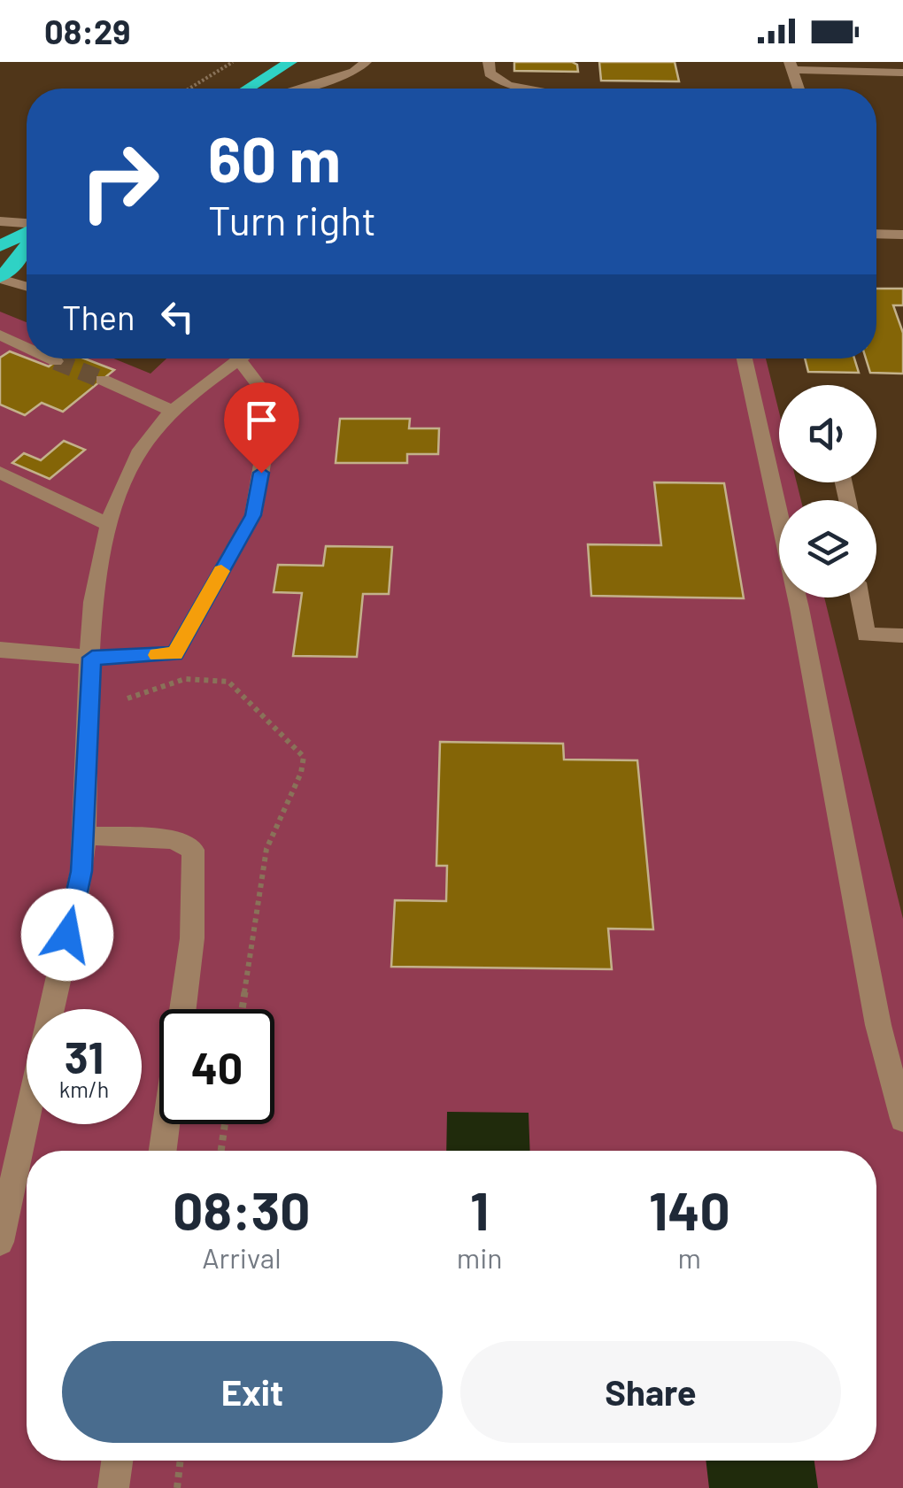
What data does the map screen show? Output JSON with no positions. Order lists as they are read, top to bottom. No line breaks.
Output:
{"page":{"status":"08:29","turn":["60 m","Turn right"],"then":"Then","speed":"31 km/h","limit":"40","eta":["08:30","Arrival","1","min","140","m"],"buttons":["Exit","Share"]}}
